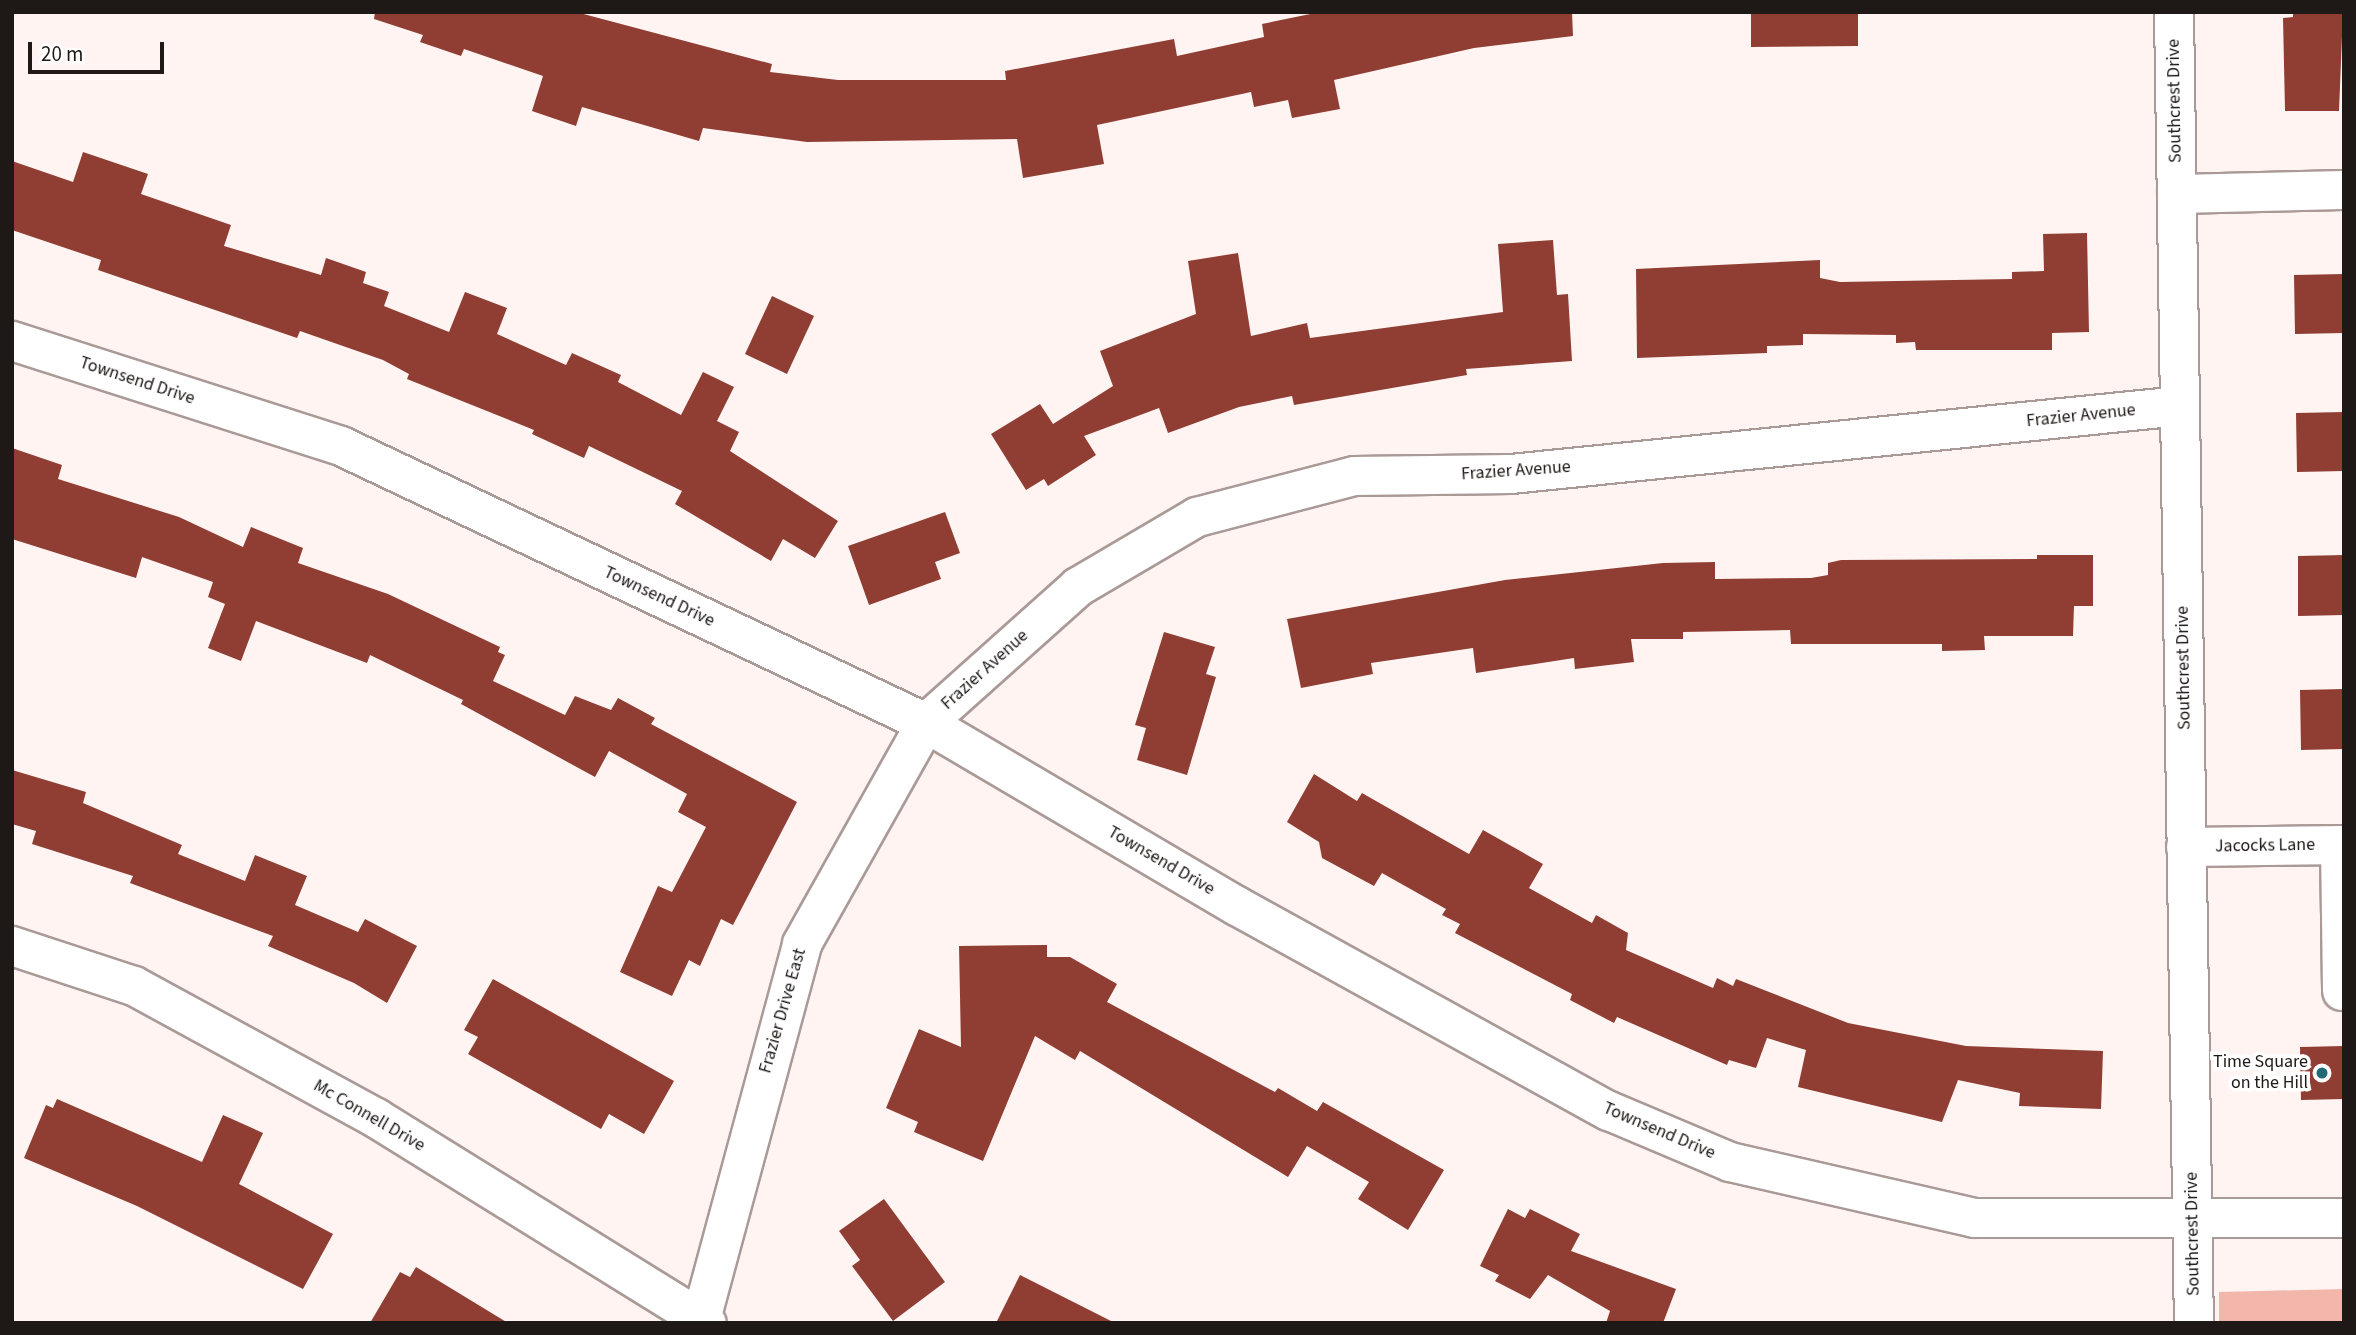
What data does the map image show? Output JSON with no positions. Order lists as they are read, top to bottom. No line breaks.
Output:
{"streets":{"street":["Southcrest Drive","Townsend Drive","Frazier Avenue","Jacocks Lane","Frazier Drive East","Mc Connell Drive"]},"crossings":[["Southcrest Drive","Townsend Drive"],["Southcrest Drive","Frazier Avenue"],["Southcrest Drive","Jacocks Lane"],["Townsend Drive","Frazier Avenue"],["Townsend Drive","Frazier Drive East"],["Frazier Avenue","Frazier Drive East"],["Frazier Drive East","Mc Connell Drive"]],"places":["Time Square on the Hill"],"scale_bar":"20 m"}
